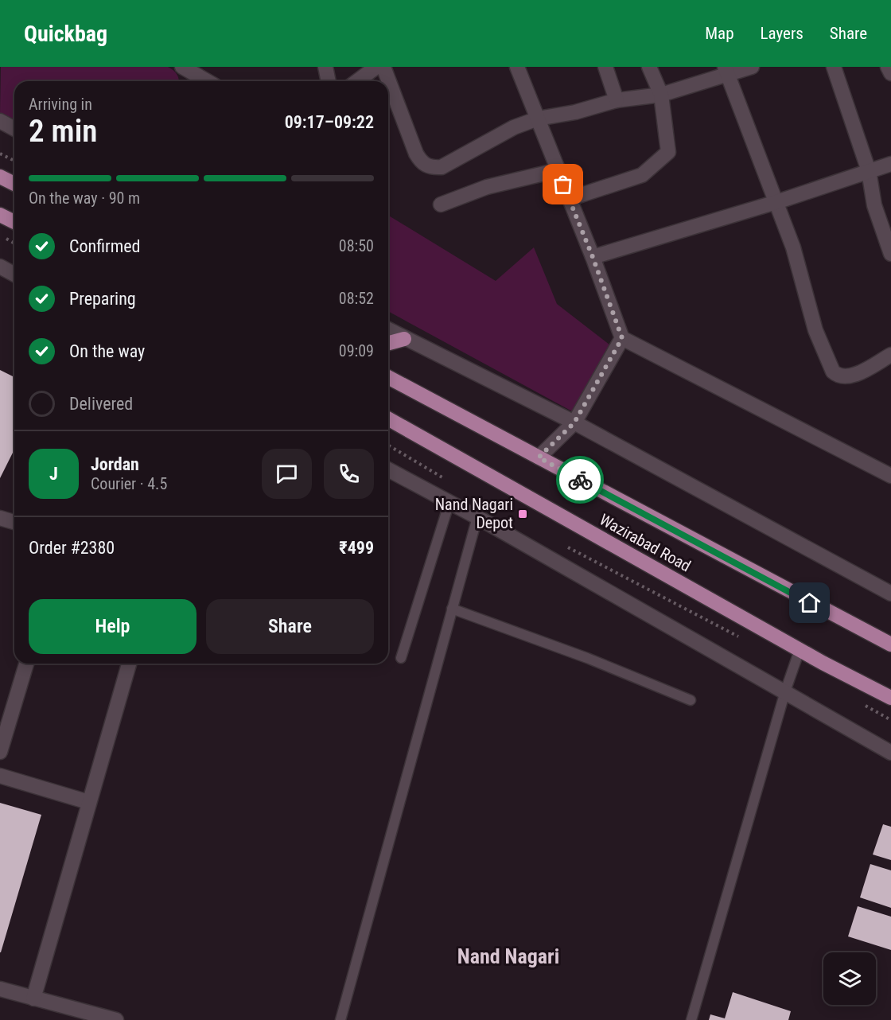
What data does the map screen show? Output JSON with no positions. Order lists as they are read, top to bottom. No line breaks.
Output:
{"streets":{"highway":["Wazirabad Road"]},"districts":["Nand Nagari"],"places":{"transit":["Nand Nagari Depot"]},"page":{"header":"Quickbag","nav":["Map","Layers","Share"],"heading":["2 min","Arriving in","09:17–09:22"],"panel":["Jordan","Courier · 4.5","Order #2380","₹499"],"bar":"On the way · 90 m","list":[["Confirmed","08:50"],["Preparing","08:52"],["On the way","09:09"],"Delivered"],"round":"J","buttons":["Help","Share"]}}
